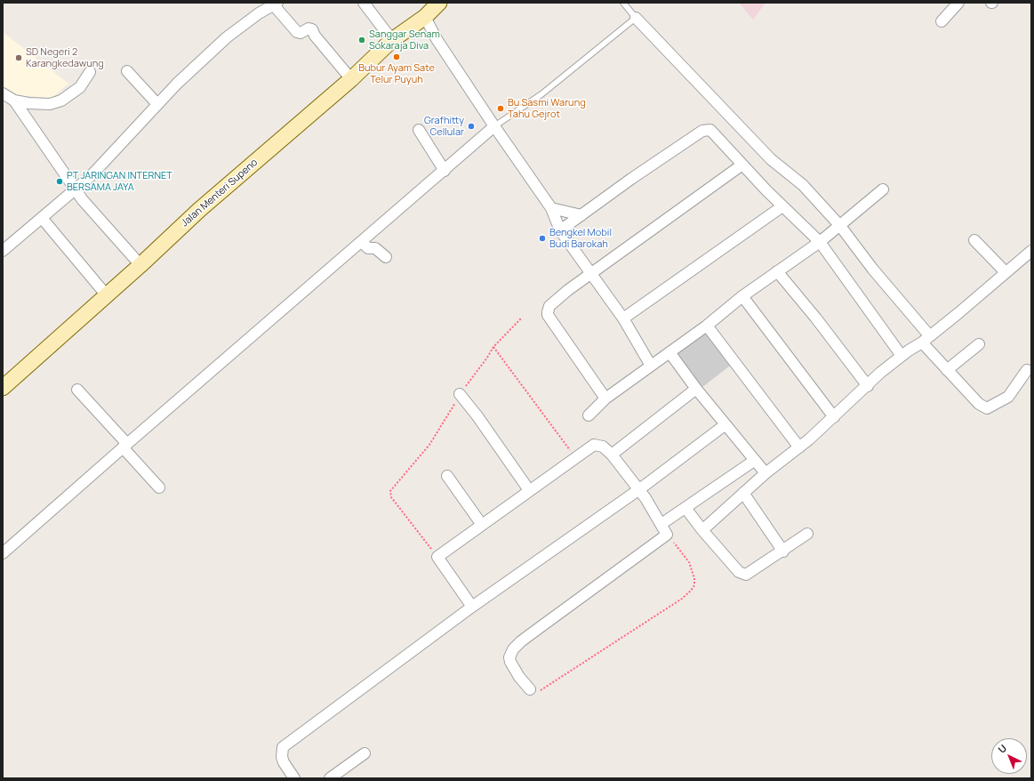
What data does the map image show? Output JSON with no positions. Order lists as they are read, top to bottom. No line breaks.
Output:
{"streets":{"main road":["Jalan Menteri Supeno"]},"places":["Sanggar Senam Sokaraja Diva","Bubur Ayam Sate Telur Puyuh","SD Negeri 2 Karangkedawung","Bu Sasmi Warung Tahu Gejrot","Grafhitty Cellular","PT JARINGAN INTERNET BERSAMA JAYA","Bengkel Mobil Budi Barokah"],"north":"top left"}
